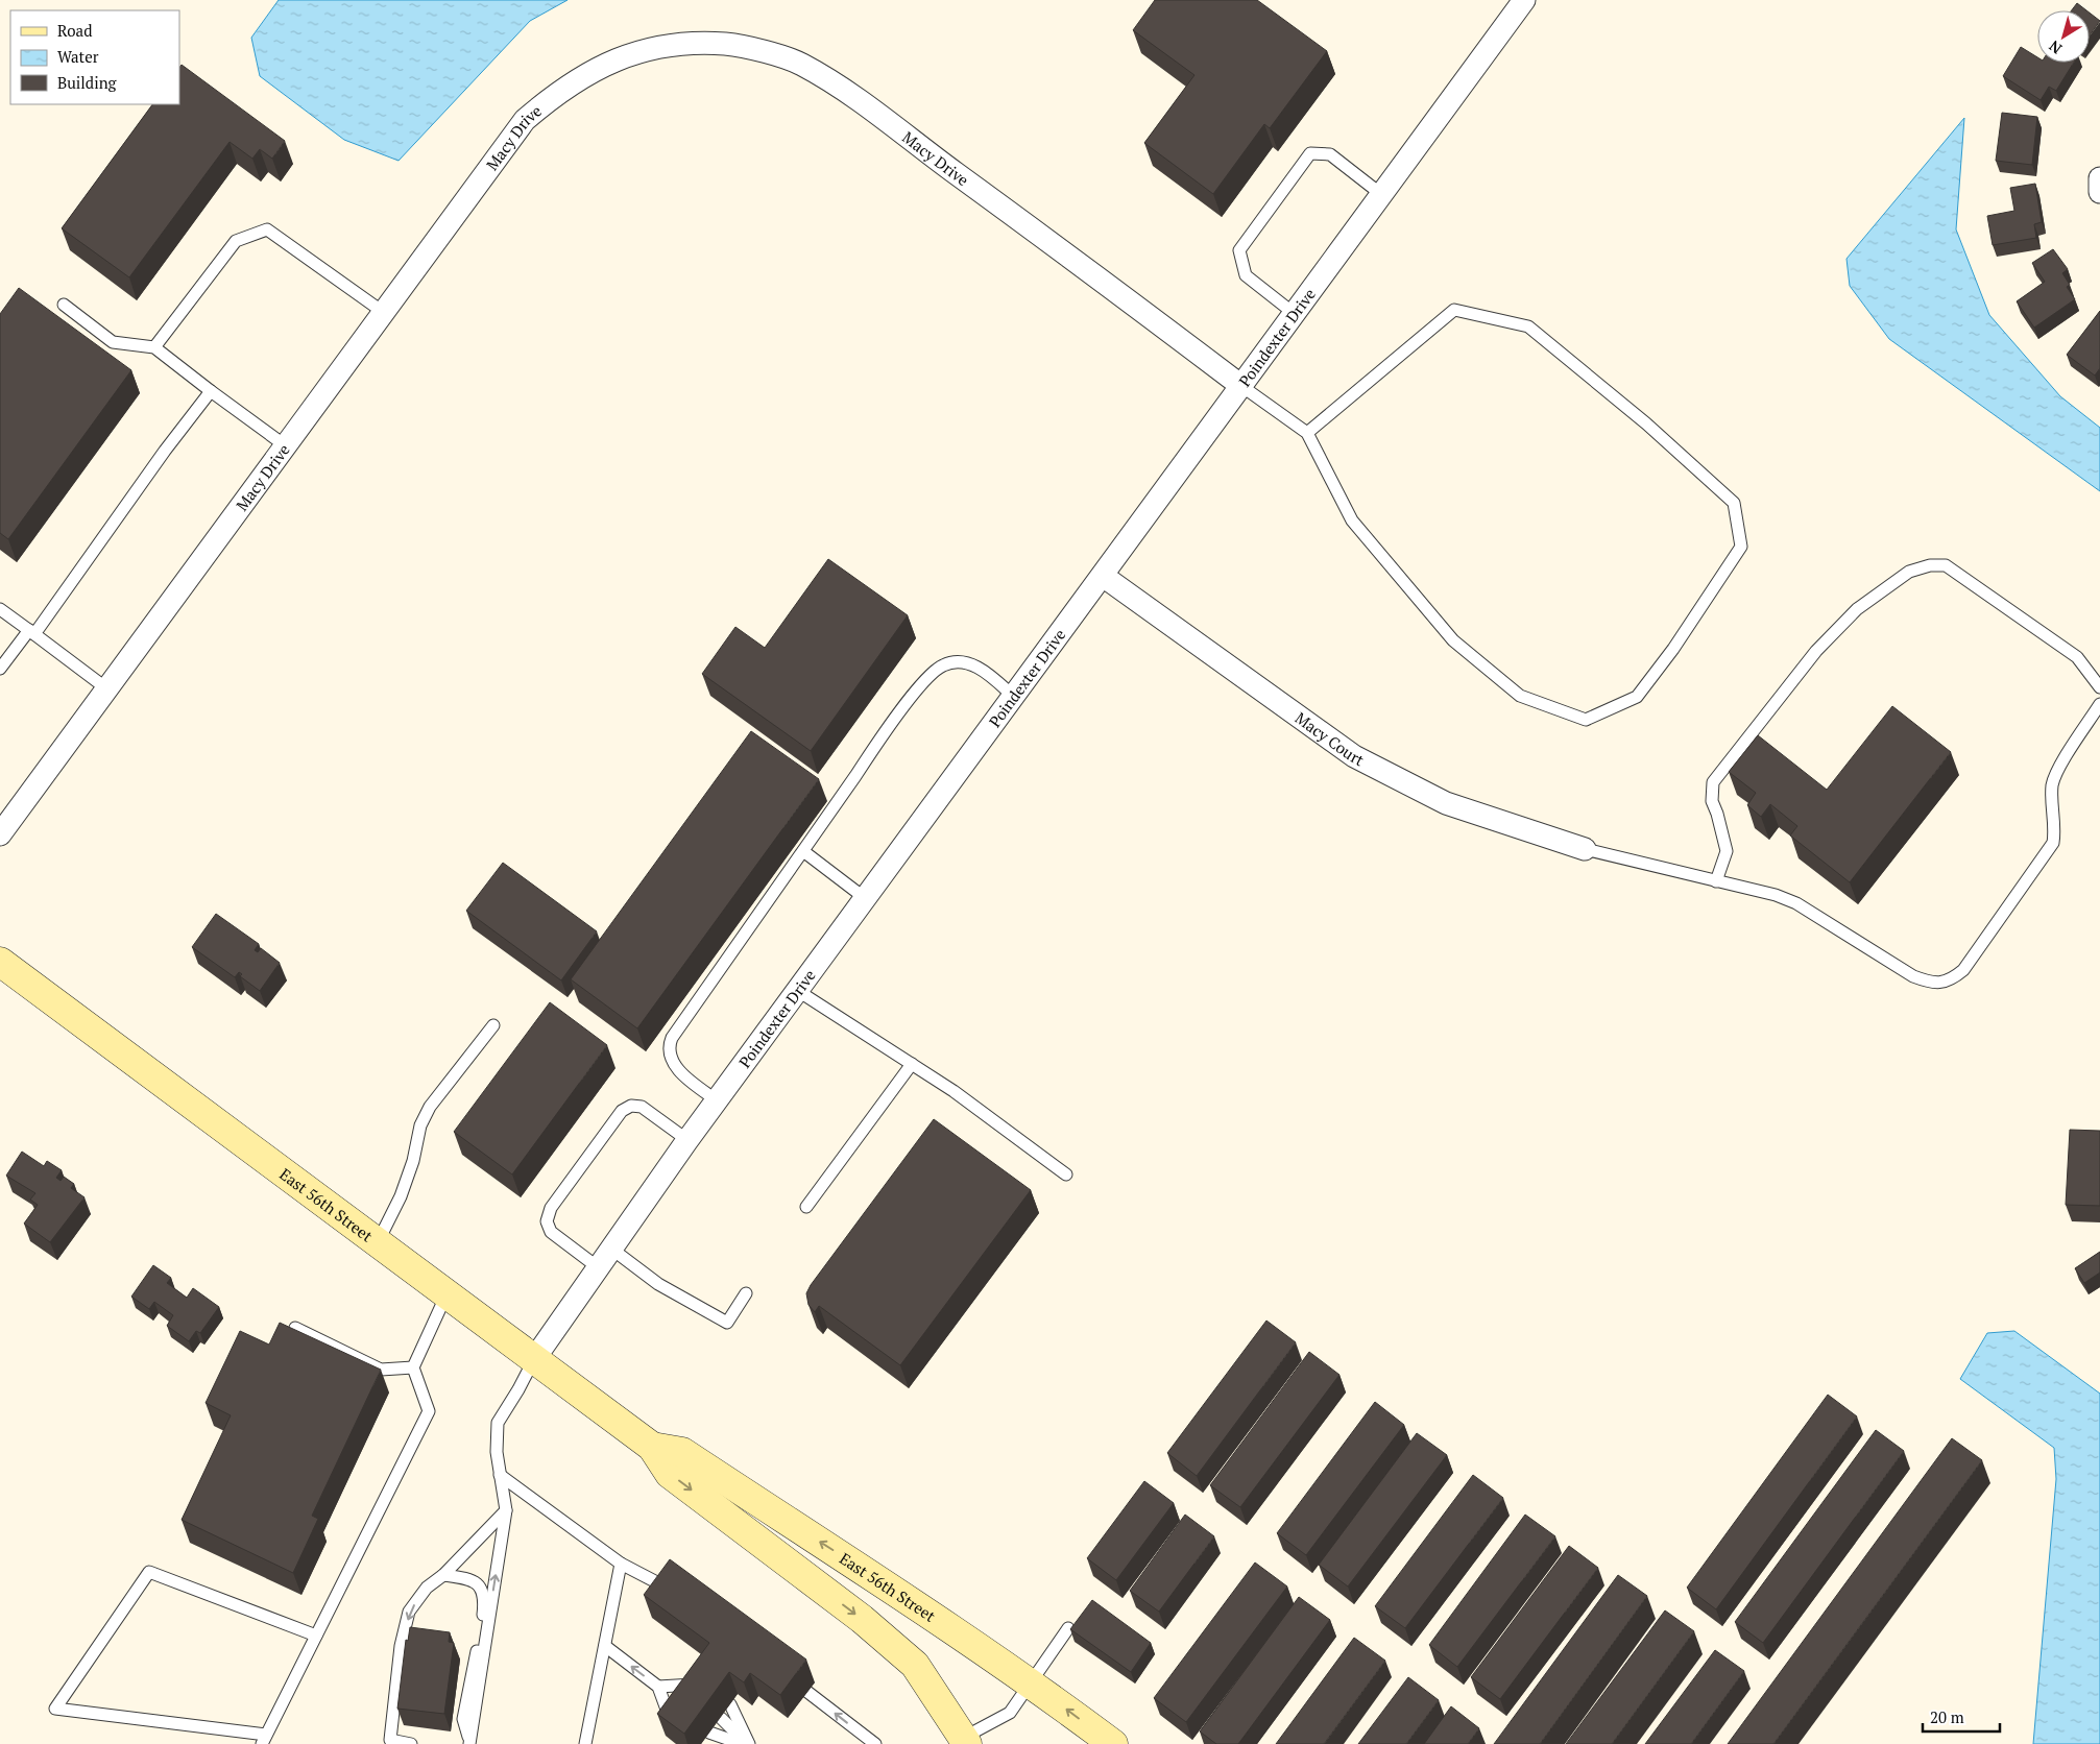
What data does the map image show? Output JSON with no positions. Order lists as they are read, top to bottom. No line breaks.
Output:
{"streets":{"main road":["East 56th Street"],"street":["Macy Drive","Poindexter Drive","Macy Court"]},"crossings":[["Macy Drive","Poindexter Drive"],["Poindexter Drive","Macy Court"],["Poindexter Drive","East 56th Street"]],"legend":["Road","Water","Building"],"scale_bar":"20 m","north":"bottom left"}
